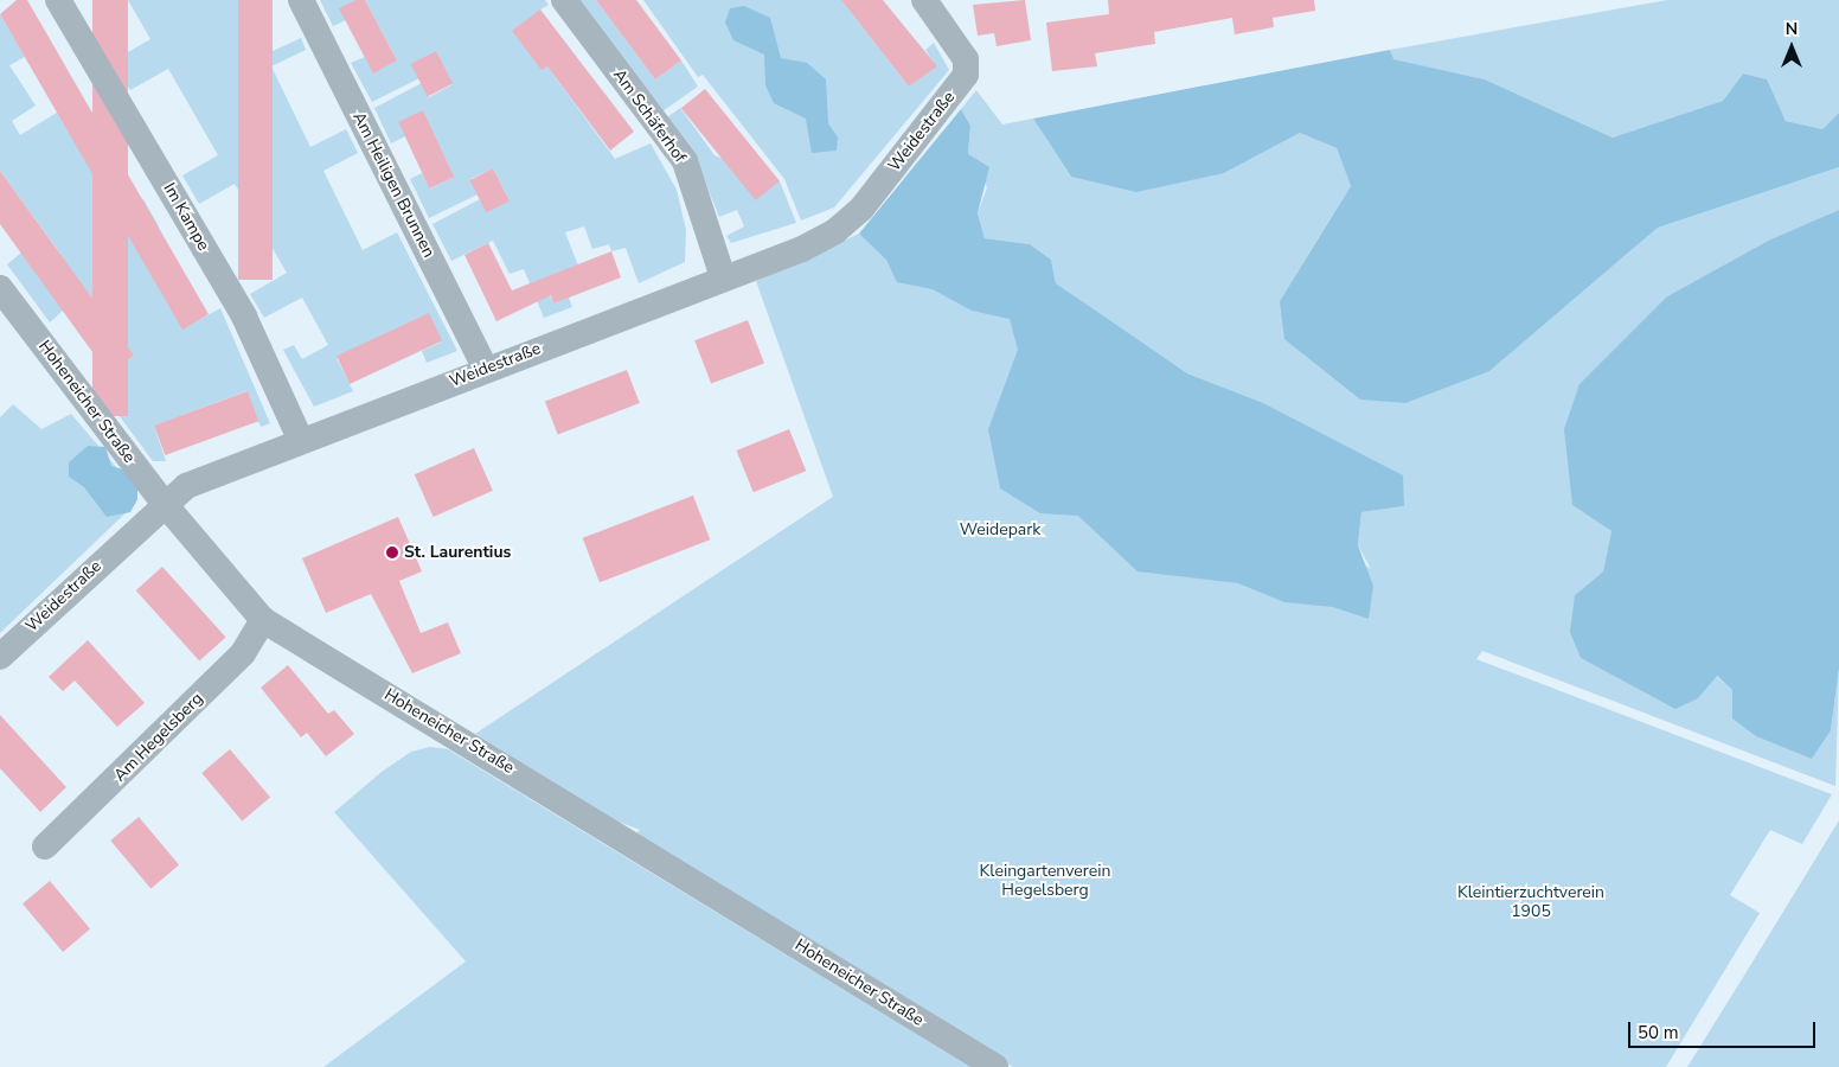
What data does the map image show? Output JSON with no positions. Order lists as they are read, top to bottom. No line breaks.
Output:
{"streets":{"street":["Am Schäferhof","Weidestraße","Am Heiligen Brunnen","Im Kampe","Hoheneicher Straße","Am Hegelsberg"]},"crossings":[["Am Schäferhof","Weidestraße"],["Weidestraße","Am Heiligen Brunnen"],["Weidestraße","Im Kampe"],["Weidestraße","Hoheneicher Straße"],["Hoheneicher Straße","Am Hegelsberg"]],"parks":["Weidepark","Kleingartenverein Hegelsberg","Kleintierzuchtverein 1905"],"places":["St. Laurentius"],"scale_bar":"50 m","north":"top"}
